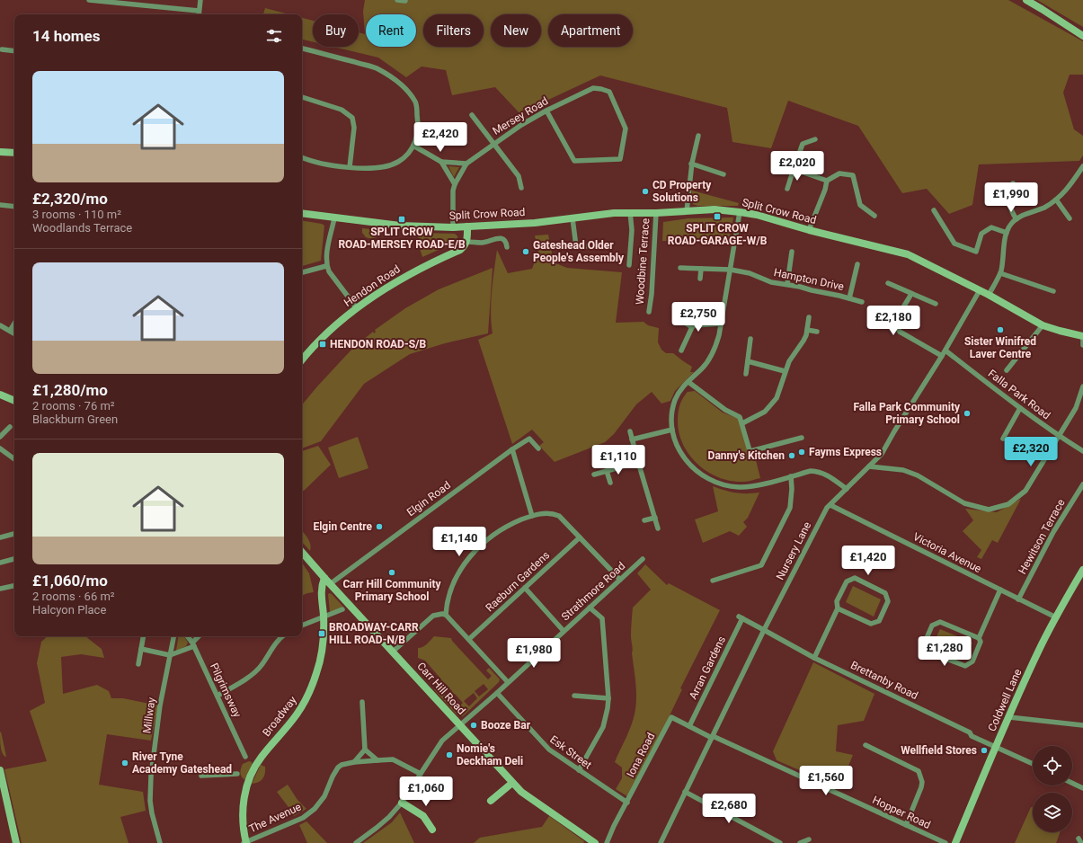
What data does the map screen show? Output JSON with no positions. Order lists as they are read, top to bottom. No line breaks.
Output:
{"streets":{"street":["Mersey Road","Split Crow Road","Woodbine Terrace","Hampton Drive","Hendon Road","Falla Park Road","Elgin Road","Hewitson Terrace","Nursery Lane","Victoria Avenue","Raeburn Gardens","Strathmore Road","Arran Gardens","Brettanby Road","Carr Hill Road","Pilgrimsway","Coldwell Lane","Millway","Broadway","Esk Street","Iona Road","Hopper Road","The Avenue"]},"crossings":[["Mersey Road","Split Crow Road"],["Split Crow Road","Woodbine Terrace"],["Split Crow Road","Nursery Lane"],["Falla Park Road","Nursery Lane"],["Elgin Road","Carr Hill Road"],["Hewitson Terrace","Victoria Avenue"],["Nursery Lane","Victoria Avenue"],["Nursery Lane","Brettanby Road"],["Nursery Lane","Iona Road"],["Nursery Lane","Hopper Road"],["Victoria Avenue","Coldwell Lane"],["Strathmore Road","Carr Hill Road"],["Strathmore Road","Esk Street"],["Strathmore Road","The Avenue"],["Arran Gardens","Brettanby Road"],["Arran Gardens","Iona Road"],["Brettanby Road","Coldwell Lane"],["Carr Hill Road","Broadway"],["Broadway","The Avenue"],["Esk Street","Iona Road"],["Iona Road","Hopper Road"]],"places":{"other":["CD Property Solutions","Gateshead Older People's Assembly","Sister Winifred Laver Centre","Falla Park Community Primary School","Fayms Express","Danny's Kitchen","Elgin Centre","Carr Hill Community Primary School","Booze Bar","Wellfield Stores","Nomie's Deckham Deli","River Tyne Academy Gateshead"],"transit":["SPLIT CROW ROAD-GARAGE-W/B","SPLIT CROW ROAD-MERSEY ROAD-E/B","HENDON ROAD-S/B","BROADWAY-CARR HILL ROAD-N/B"]},"page":{"chip":["Buy","Rent","Filters","New","Apartment"],"heading":"14 homes","list":[{"name":"£2,320/mo","note":"3 rooms · 110 m² · Woodlands Terrace"},{"name":"£1,280/mo","note":"2 rooms · 76 m² · Blackburn Green"},{"name":"£1,060/mo","note":"2 rooms · 66 m² · Halcyon Place"}],"price":["£2,420","£2,020","£1,990","£2,750","£2,180","£2,320","£1,110","£1,140","£1,420","£1,280","£1,980","£1,560","£1,060","£2,680"]}}
